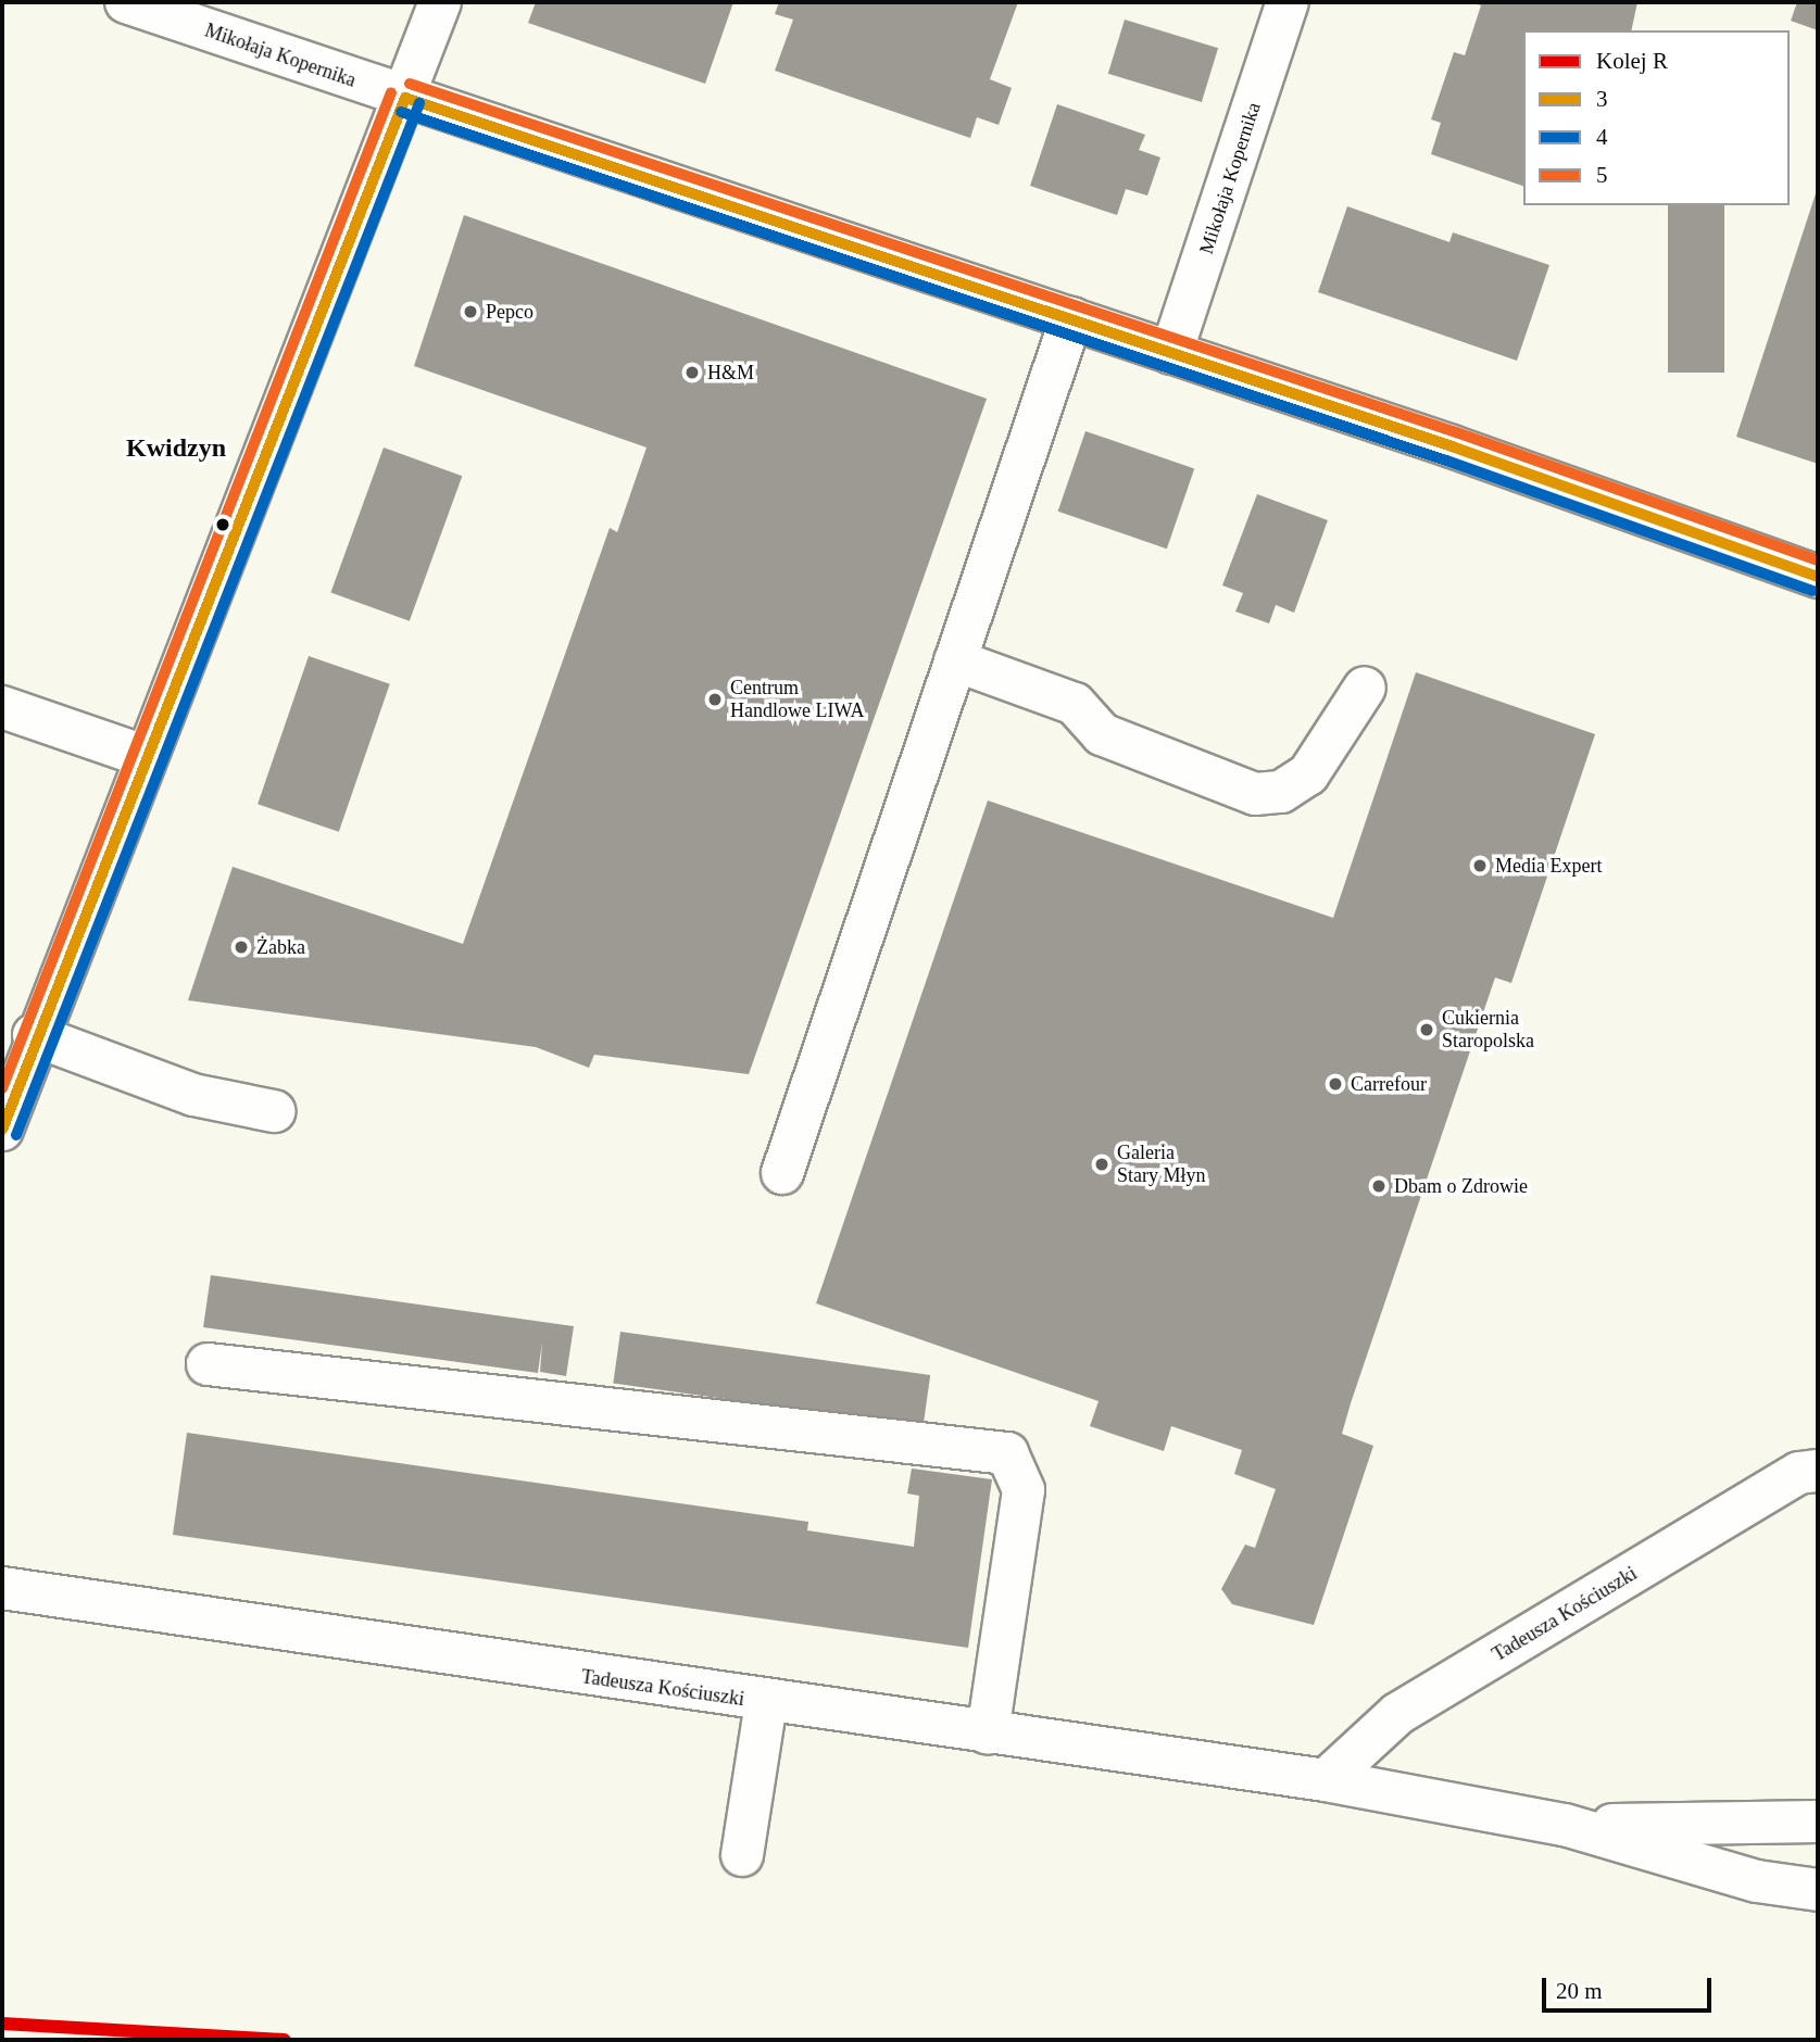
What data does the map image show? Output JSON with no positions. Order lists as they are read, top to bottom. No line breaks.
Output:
{"streets":{"street":["Mikołaja Kopernika","Tadeusza Kościuszki"]},"districts":["Kwidzyn"],"places":["Pepco","H&M","Centrum Handlowe LIWA","Media Expert","Żabka","Cukiernia Staropolska","Carrefour","Galeria Stary Młyn","Dbam o Zdrowie"],"lines":["transit line 5","transit line 3","transit line 4","rail line R"],"legend":["Kolej R","3","4","5"],"scale_bar":"20 m"}
